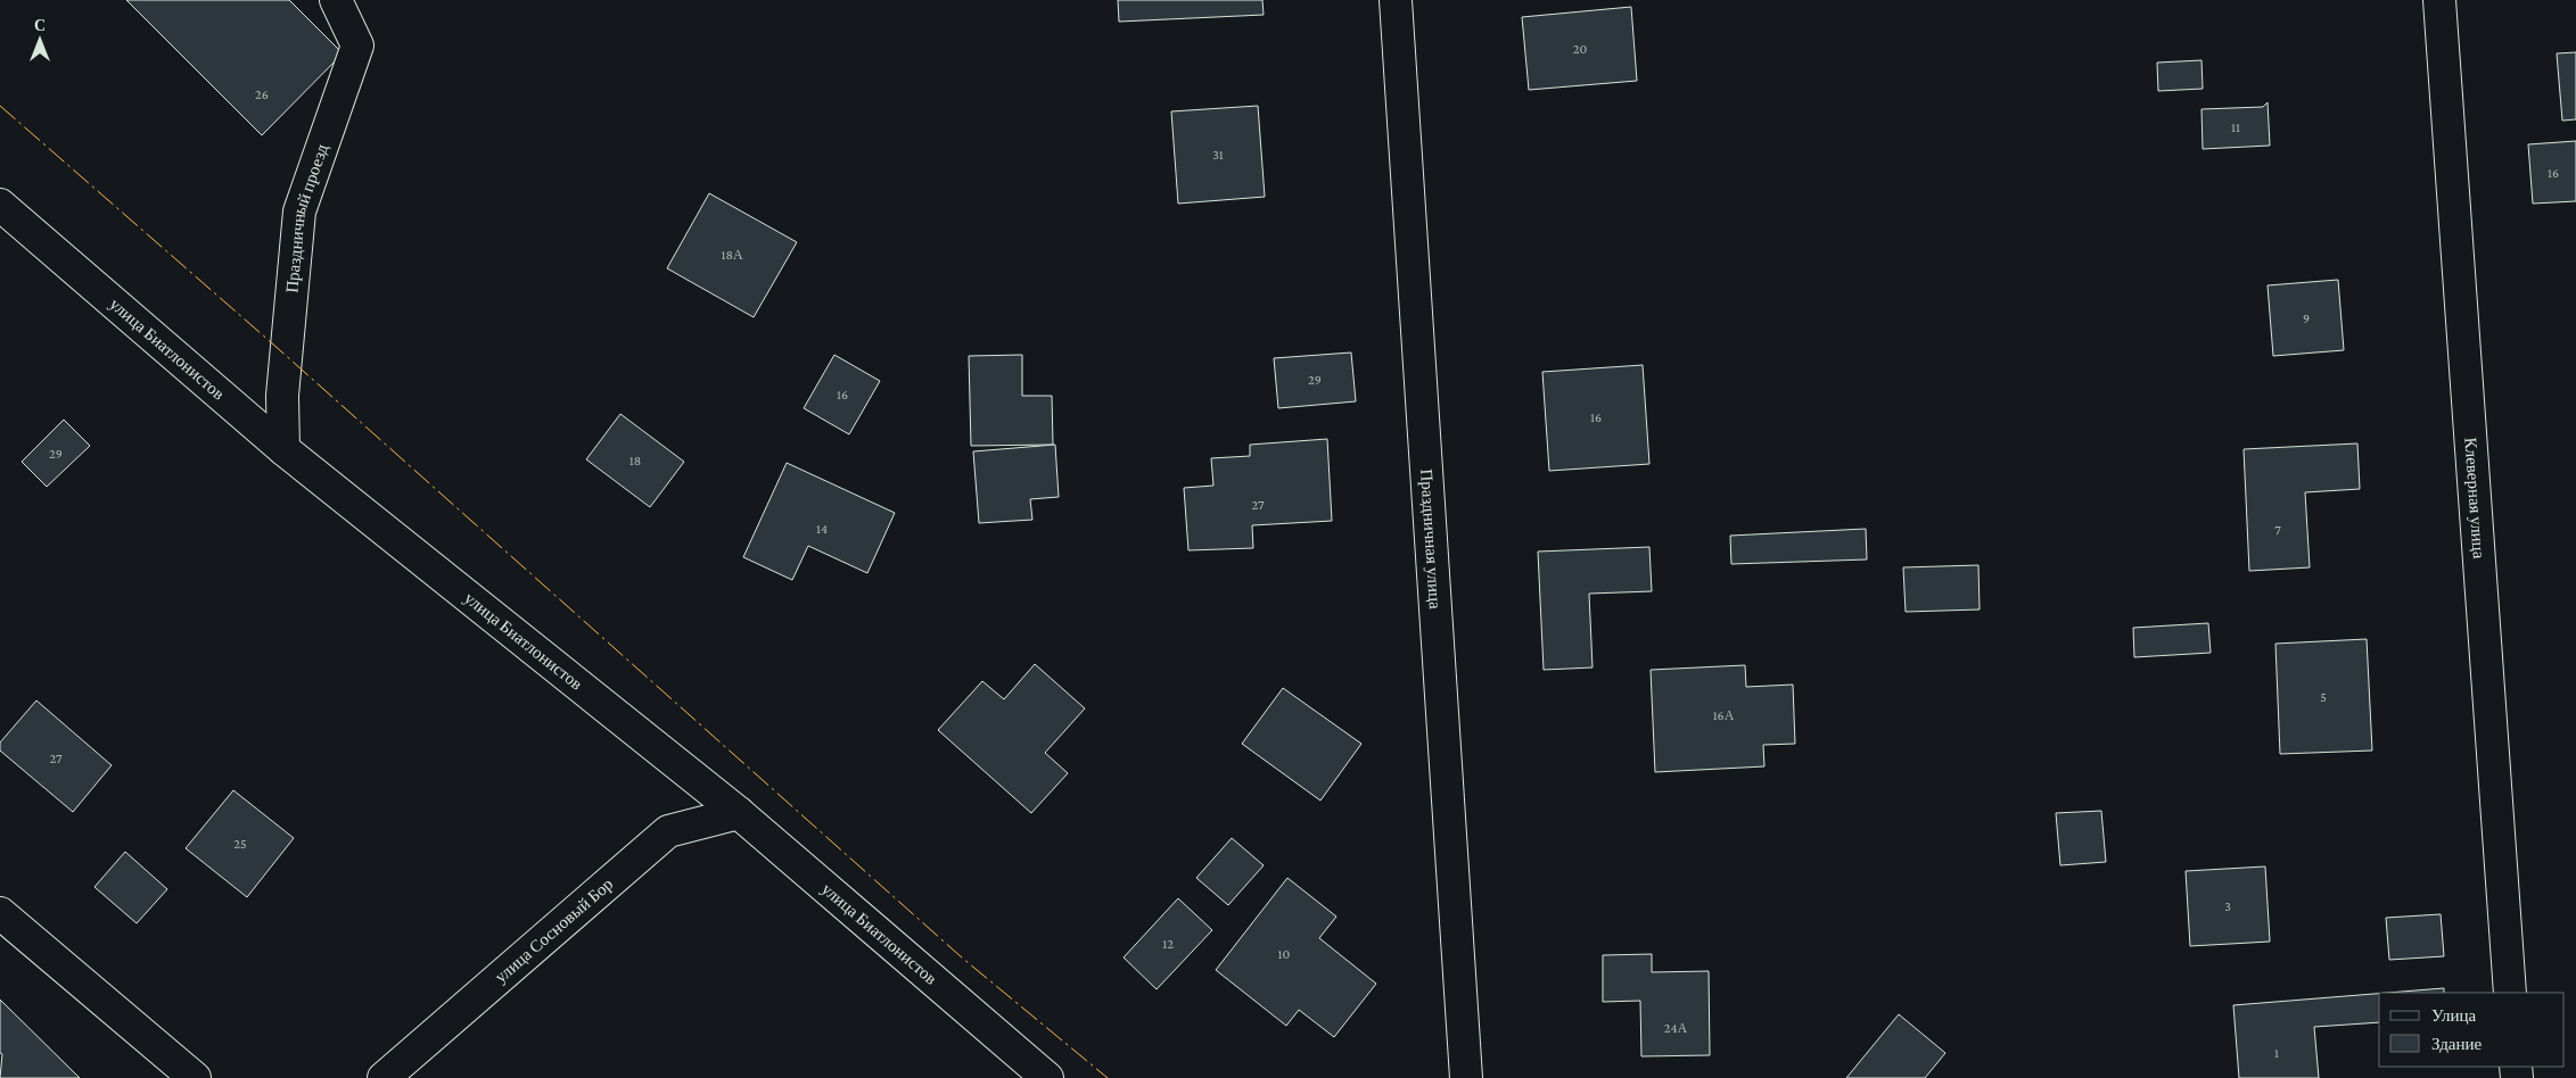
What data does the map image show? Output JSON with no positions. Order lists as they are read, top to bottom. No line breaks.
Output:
{"streets":{"street":["Праздничный проезд","улица Биатлонистов","Клеверная улица","Праздничная улица","улица Сосновый Бор"]},"crossings":[["Праздничный проезд","улица Биатлонистов"],["улица Биатлонистов","улица Сосновый Бор"]],"house_numbers":["20","26","11","31","16","18А","9","29","16","16","29","18","27","14","7","5","16А","27","25","3","12","10","24А","1"],"legend":["Улица","Здание"],"north":"top"}
